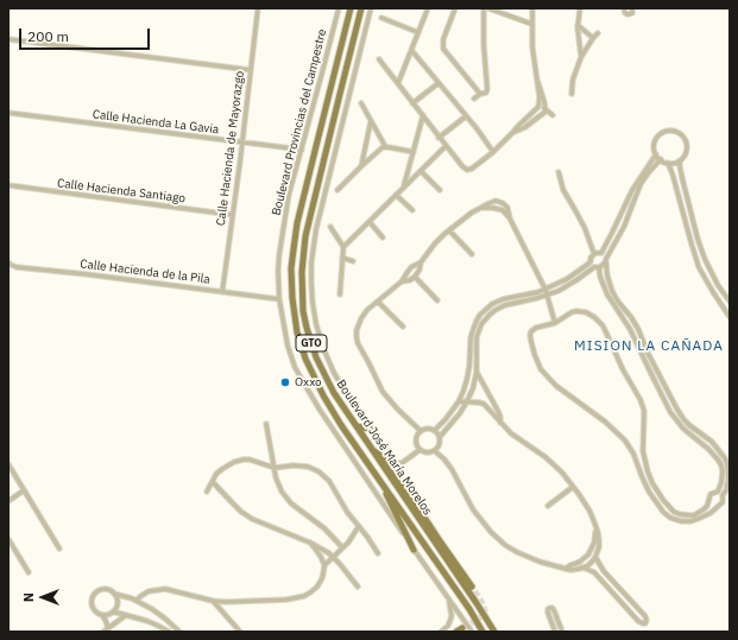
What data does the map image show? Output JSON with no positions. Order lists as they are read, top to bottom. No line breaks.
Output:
{"streets":{"main road":["GTO","Boulevard José María Morelos"],"street":["Calle Hacienda La Gavia","Boulevard Provincias del Campestre","Calle Hacienda de Mayorazgo","Calle Hacienda Santiago","Calle Hacienda de la Pila"]},"crossings":[["Calle Hacienda La Gavia","Boulevard Provincias del Campestre"],["Calle Hacienda La Gavia","Calle Hacienda de Mayorazgo"],["Boulevard Provincias del Campestre","Calle Hacienda de la Pila"],["Calle Hacienda de Mayorazgo","Calle Hacienda Santiago"],["Calle Hacienda de Mayorazgo","Calle Hacienda de la Pila"]],"districts":["MISION LA CAÑADA"],"places":["Oxxo"],"scale_bar":"200 m","north":"left"}
